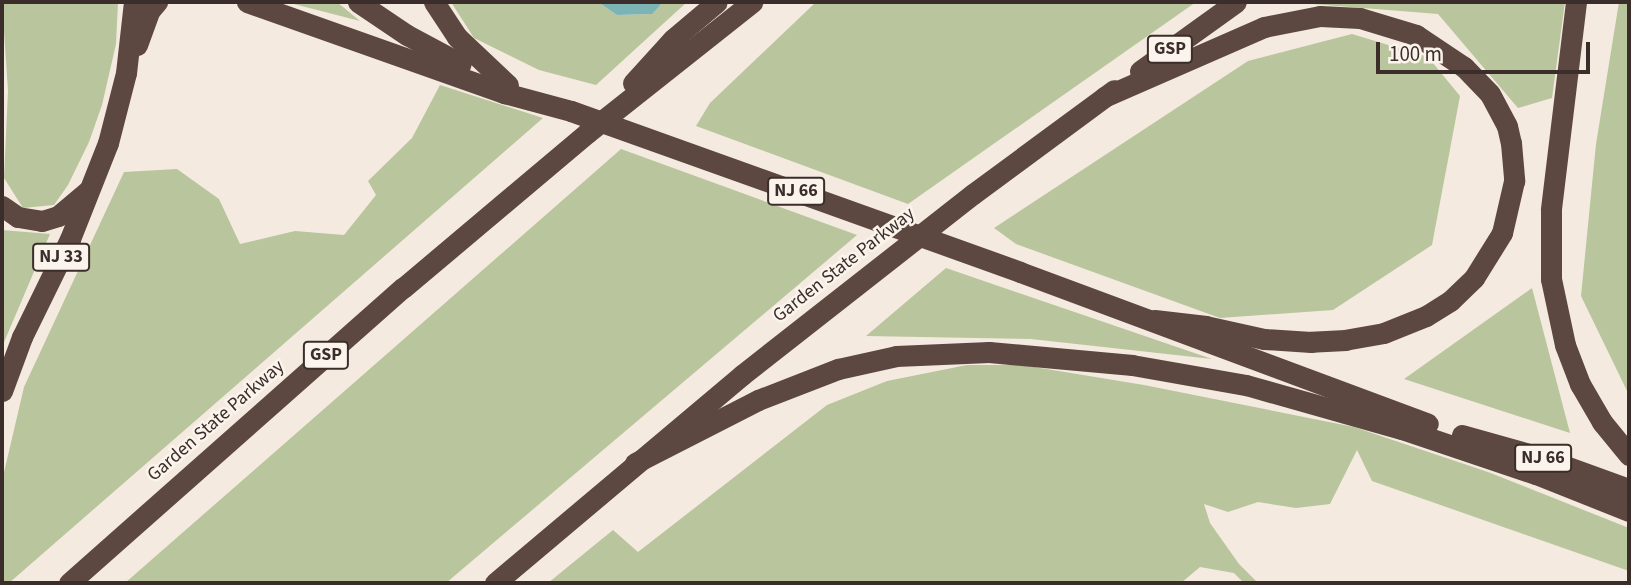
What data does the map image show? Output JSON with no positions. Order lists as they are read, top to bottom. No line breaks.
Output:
{"streets":{"highway":["GSP","NJ 66","NJ 33","Garden State Parkway"]},"scale_bar":"100 m"}
